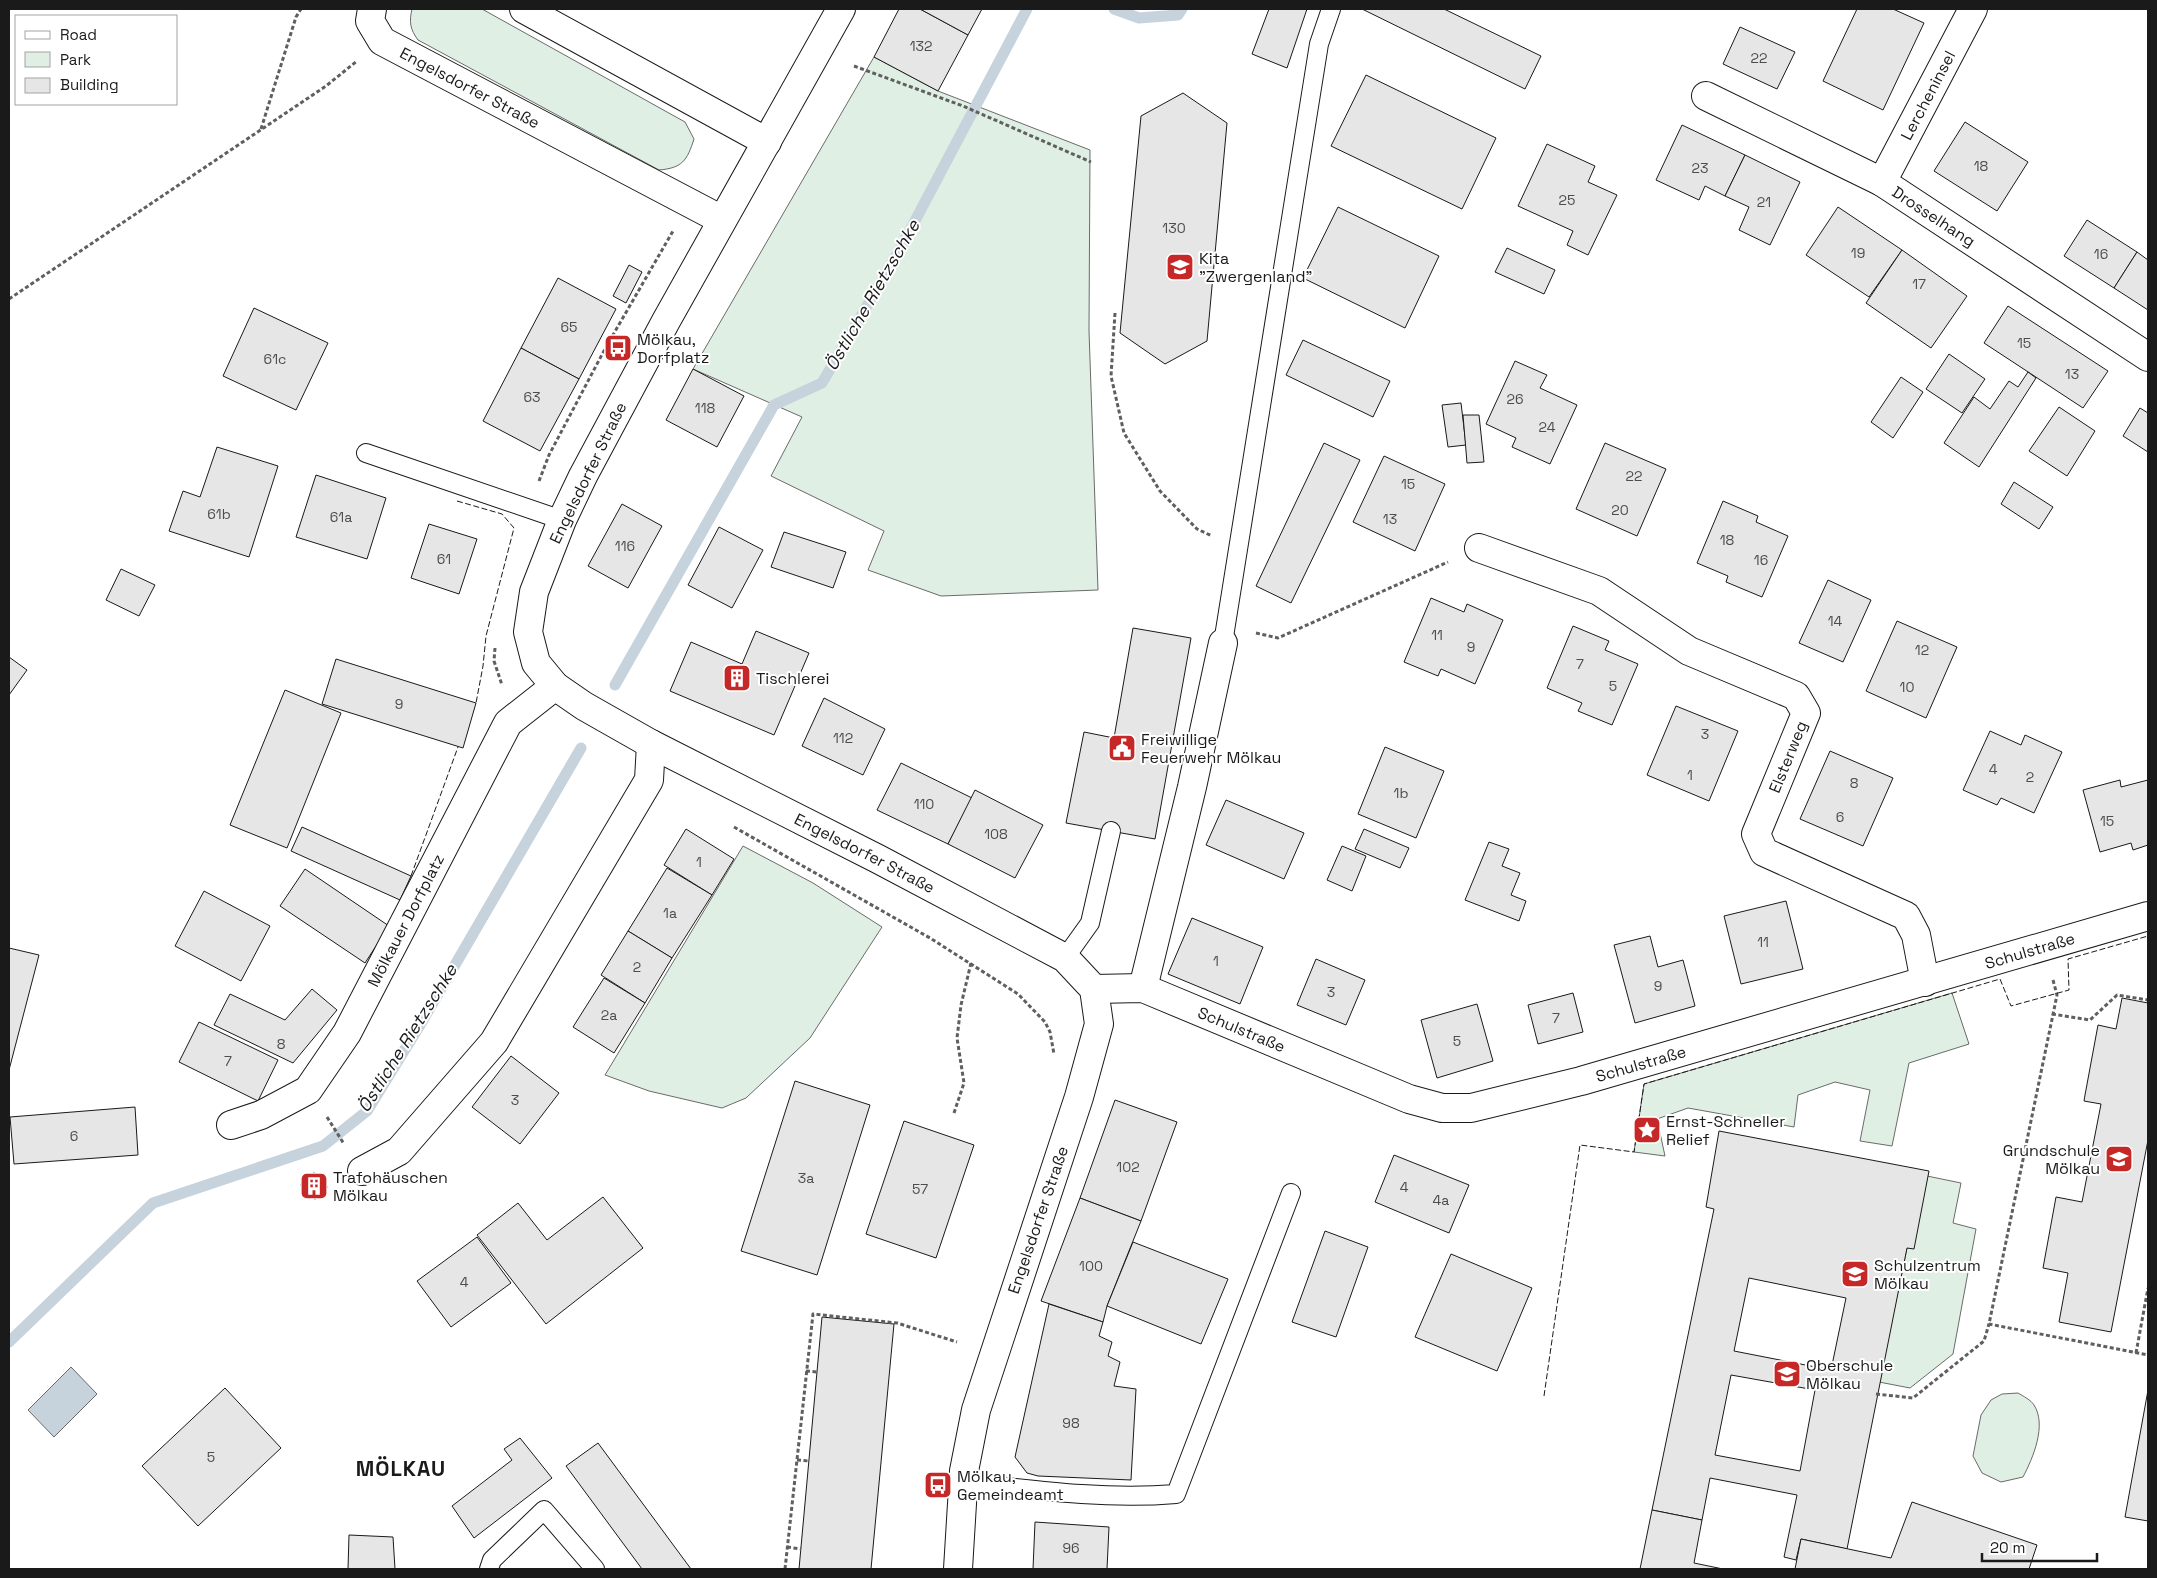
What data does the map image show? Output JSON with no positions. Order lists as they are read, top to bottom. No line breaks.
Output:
{"streets":{"street":["Engelsdorfer Straße","Lercheninsel","Drosselhang","Elsterweg","Mölkauer Dorfplatz","Schulstraße"]},"crossings":[["Engelsdorfer Straße","Mölkauer Dorfplatz"],["Engelsdorfer Straße","Schulstraße"],["Lercheninsel","Drosselhang"],["Elsterweg","Schulstraße"]],"districts":["MÖLKAU"],"water":["Östliche Rietzschke"],"places":{"school or university":["Kita \"Zwergenland\"","Grundschule Mölkau","Schulzentrum Mölkau","Oberschule Mölkau"],"bus stop":["Mölkau, Dorfplatz","Mölkau, Gemeindeamt"],"building":["Tischlerei","Trafohäuschen Mölkau"],"public building":["Freiwillige Feuerwehr Mölkau"],"place":["Ernst-Schneller Relief"]},"house_numbers":["132","22","18","23","25","21","130","19","16","17","65","15","61c","13","63","26","118","24","22","15","20","61b","61a","13","18","116","61","16","14","11","9","12","7","5","10","9","3","112","4","1","2","8","1b","110","6","15","108","1","1a","11","1","2","9","3","2a","7","5","8","7","3","6","102","3a","4","57","4a","100","4","98","5","96"],"legend":["Road","Park","Building"],"scale_bar":"20 m"}
